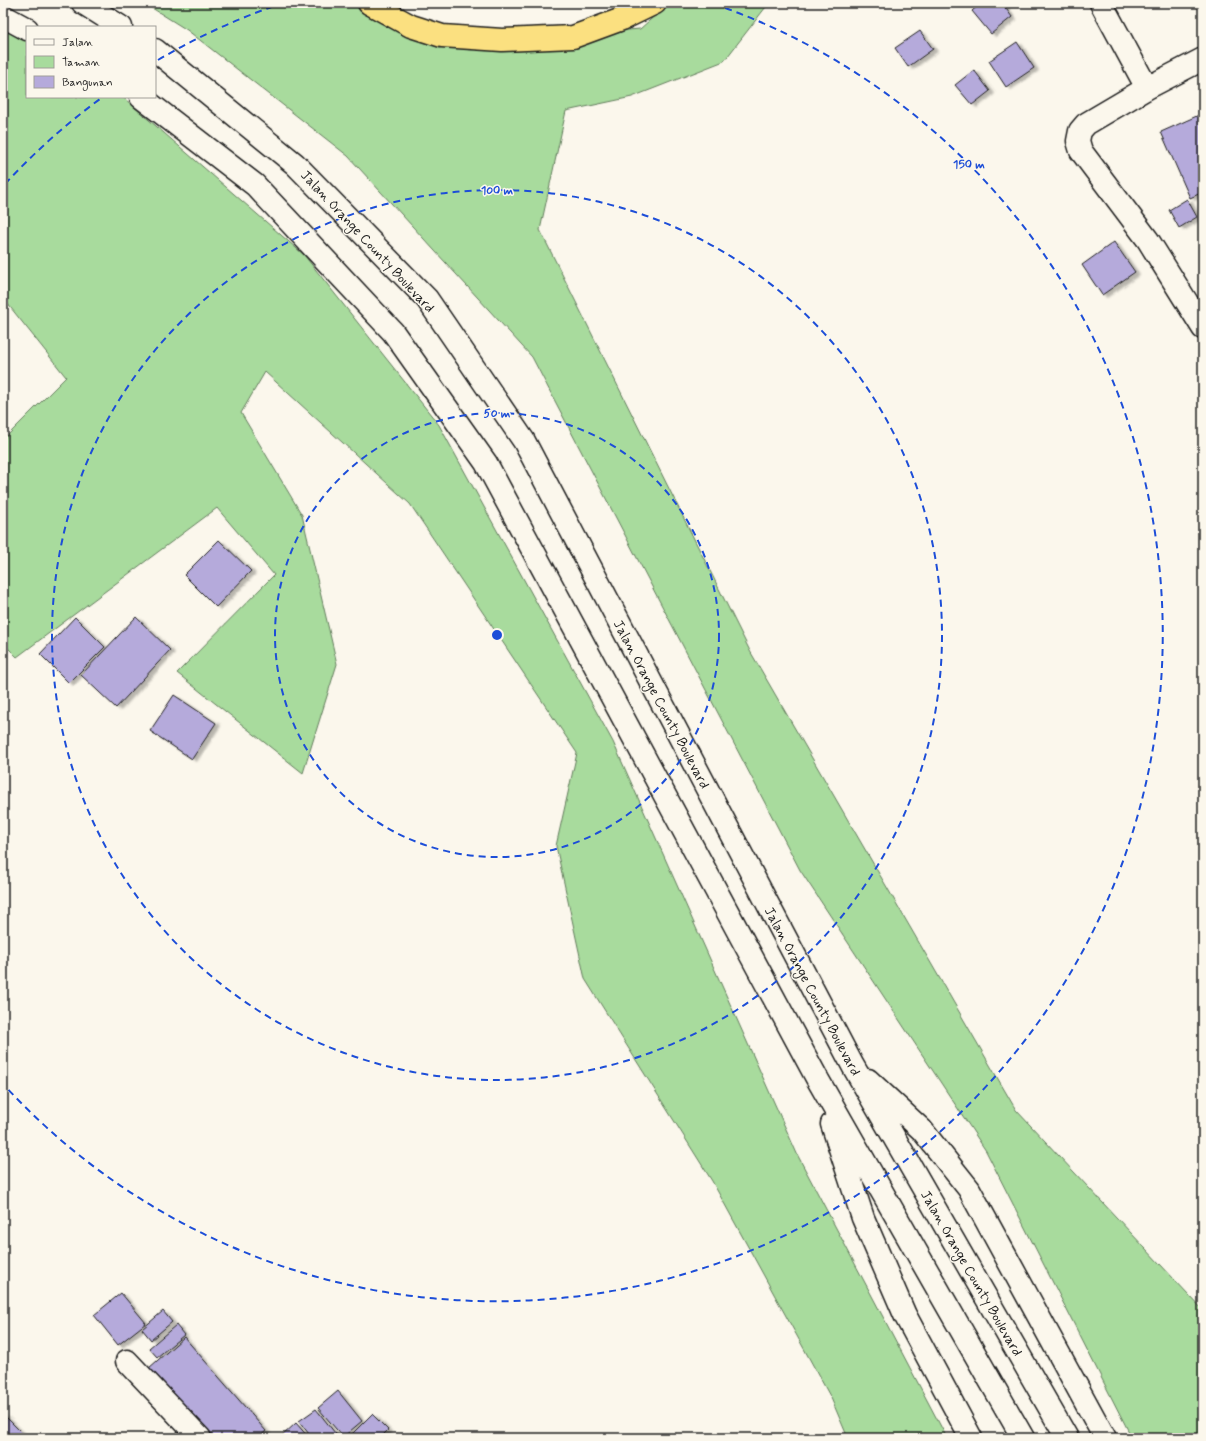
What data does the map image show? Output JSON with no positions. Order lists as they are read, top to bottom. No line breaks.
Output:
{"streets":{"main road":["Jalan Orange County Boulevard"]},"legend":["Jalan","Taman","Bangunan"],"rings":["150 m","100 m","50 m"]}
